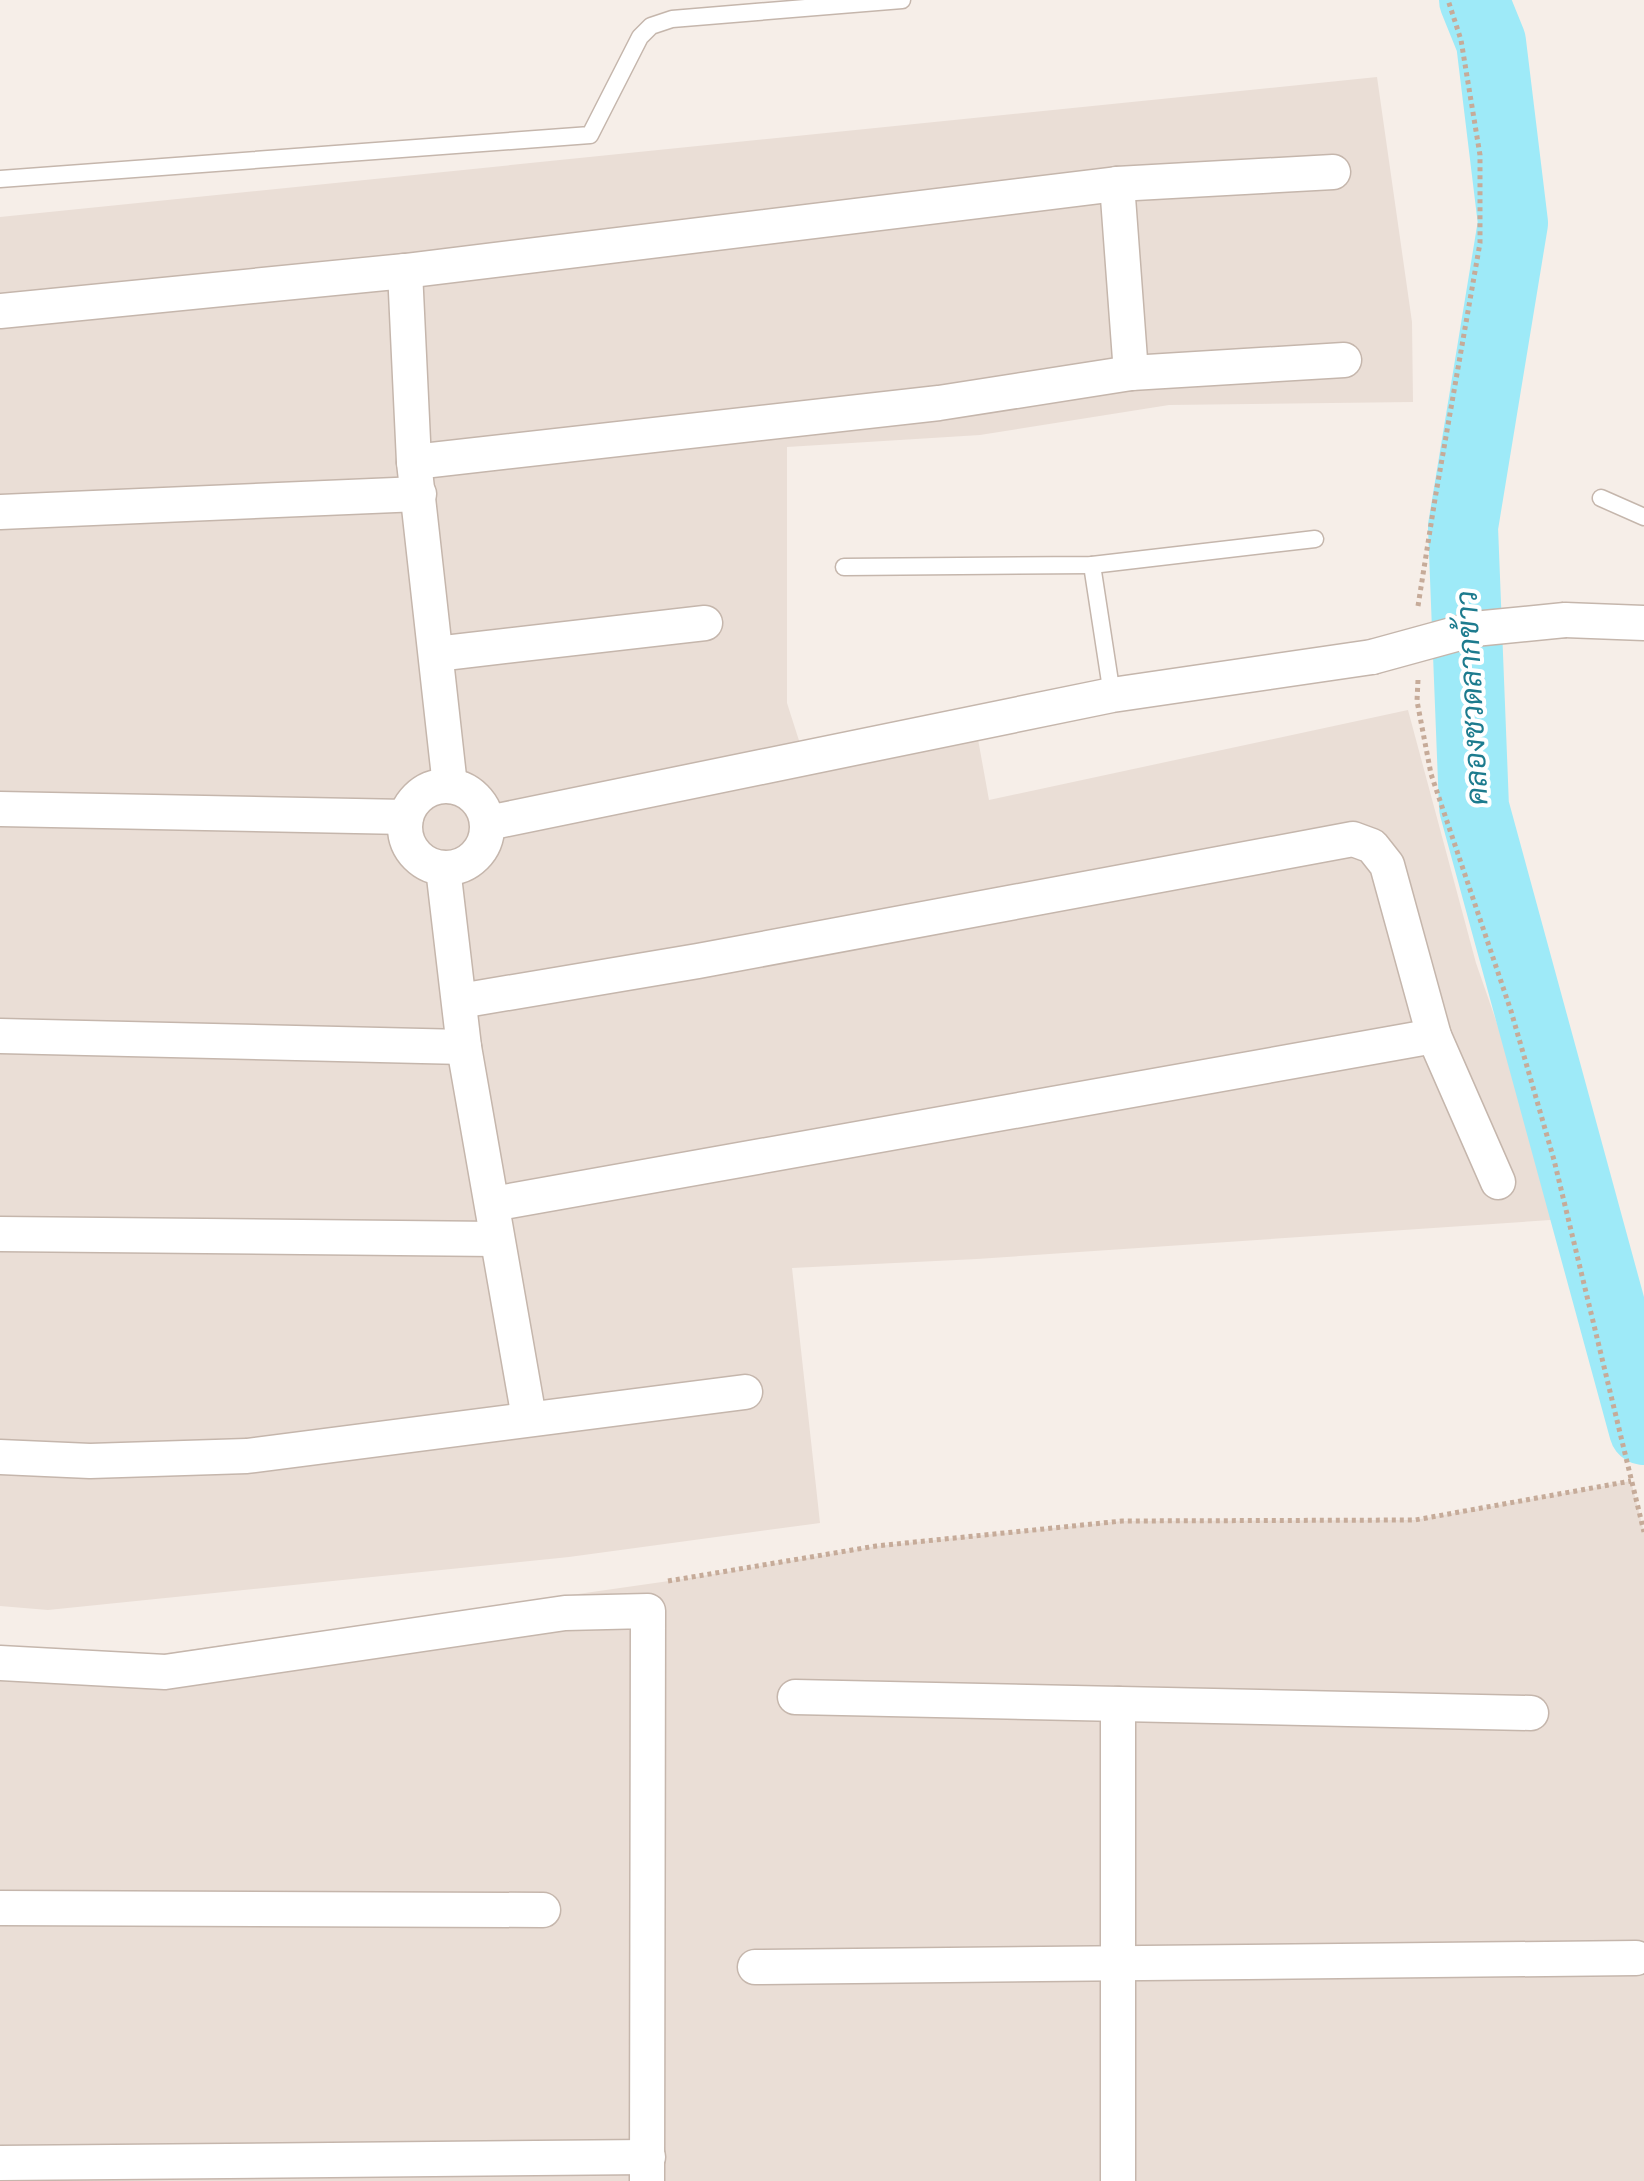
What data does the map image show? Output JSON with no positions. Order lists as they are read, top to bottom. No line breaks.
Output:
{"water":["คลองชวดลากข้าว"]}
